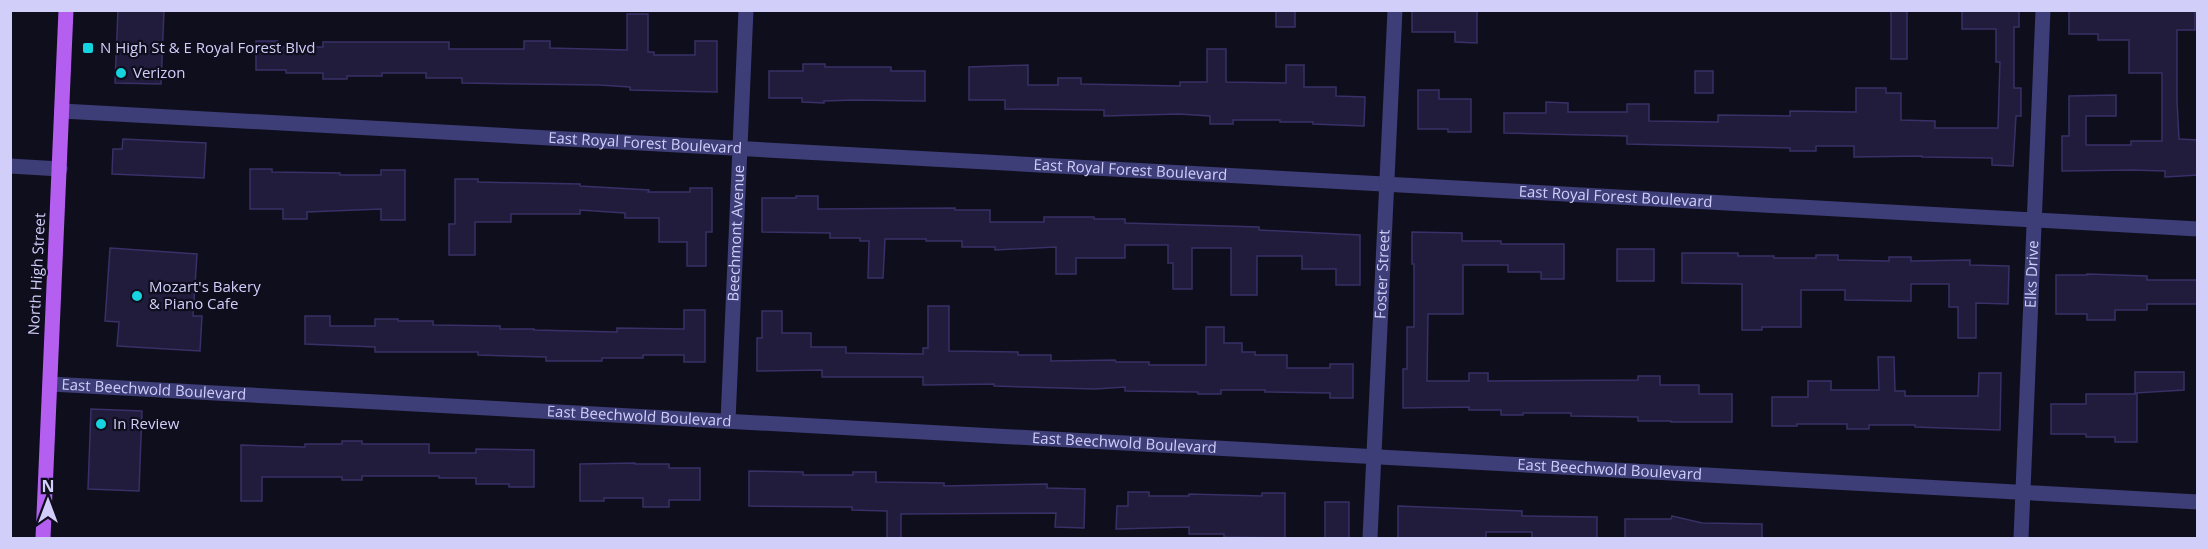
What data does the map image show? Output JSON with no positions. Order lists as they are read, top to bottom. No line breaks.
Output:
{"streets":{"main road":["North High Street"],"street":["East Royal Forest Boulevard","Beechmont Avenue","Foster Street","Elks Drive","East Beechwold Boulevard"]},"crossings":[["East Royal Forest Boulevard","Beechmont Avenue"],["East Royal Forest Boulevard","North High Street"],["East Royal Forest Boulevard","Foster Street"],["East Royal Forest Boulevard","Elks Drive"],["Beechmont Avenue","East Beechwold Boulevard"],["North High Street","East Beechwold Boulevard"],["Foster Street","East Beechwold Boulevard"],["Elks Drive","East Beechwold Boulevard"]],"places":{"transit":["N High St & E Royal Forest Blvd"],"other":["Verizon","Mozart's Bakery & Piano Cafe","In Review"]},"north":"top"}
